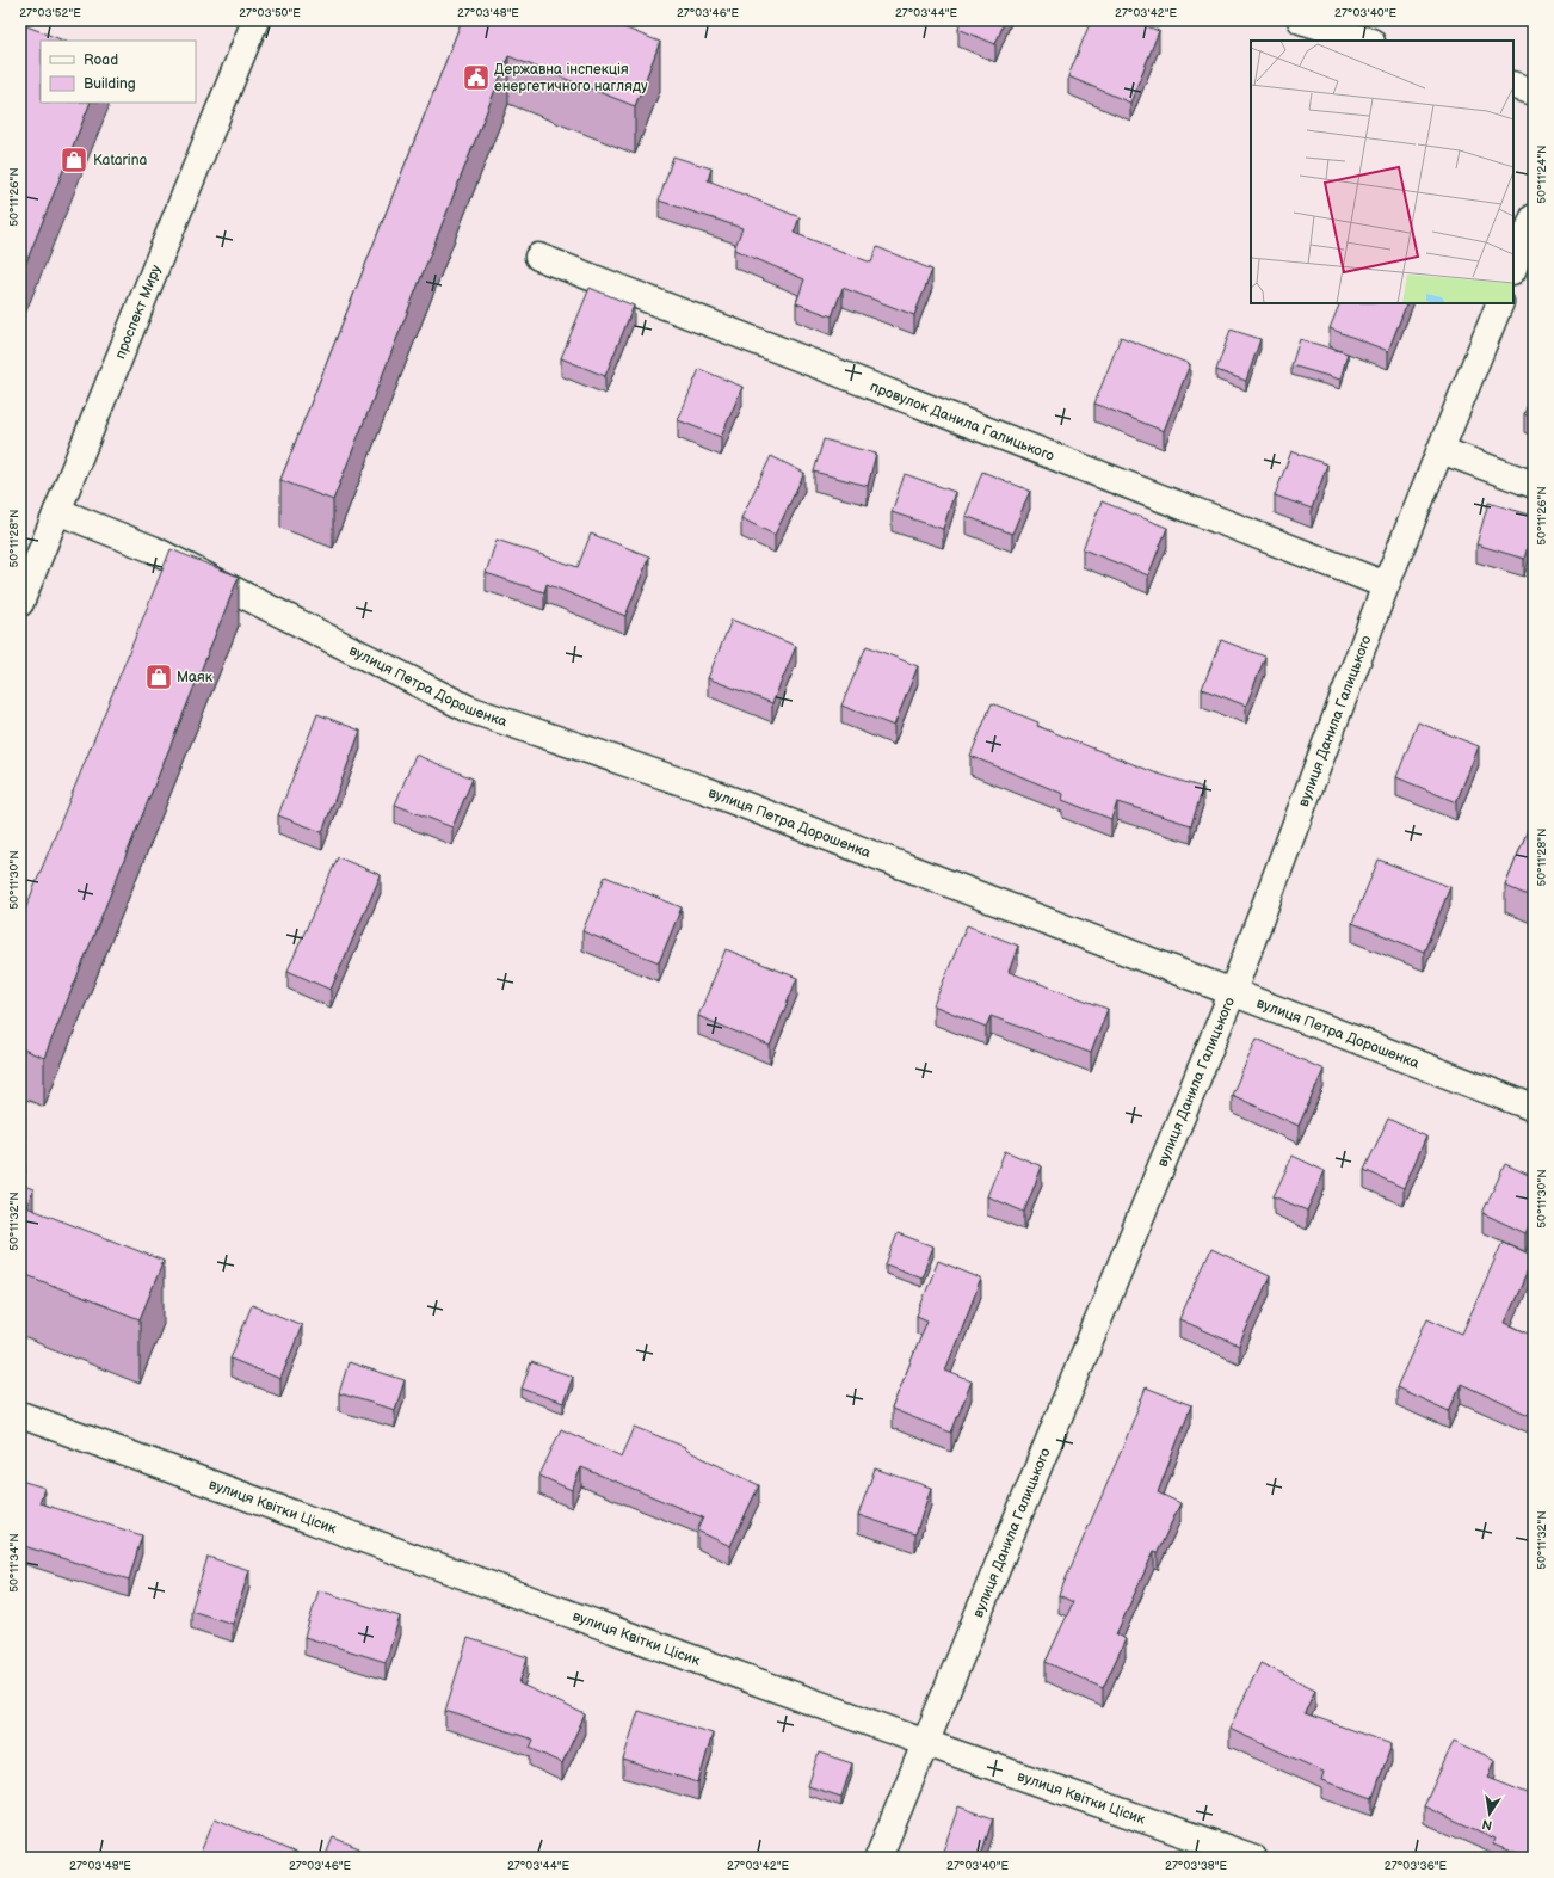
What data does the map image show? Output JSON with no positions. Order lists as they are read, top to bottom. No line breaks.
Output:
{"streets":{"street":["проспект Миру","провулок Данила Галицького","вулиця Петра Дорошенка","вулиця Данила Галицького","вулиця Квітки Цісик"]},"crossings":[["проспект Миру","вулиця Петра Дорошенка"],["провулок Данила Галицького","вулиця Данила Галицького"],["вулиця Петра Дорошенка","вулиця Данила Галицького"],["вулиця Данила Галицького","вулиця Квітки Цісик"]],"places":{"public building":["Державна інспекція енергетичного нагляду"],"shop":["Katarina","Маяк"]},"legend":["Road","Building"],"north":"bottom","coordinates":["27°03'52\"E","27°03'50\"E","27°03'48\"E","27°03'46\"E","27°03'44\"E","27°03'42\"E","27°03'40\"E","50°11'24\"N","50°11'26\"N","50°11'28\"N","50°11'30\"N","50°11'32\"N","50°11'34\"N","27°03'38\"E","27°03'36\"E"]}
